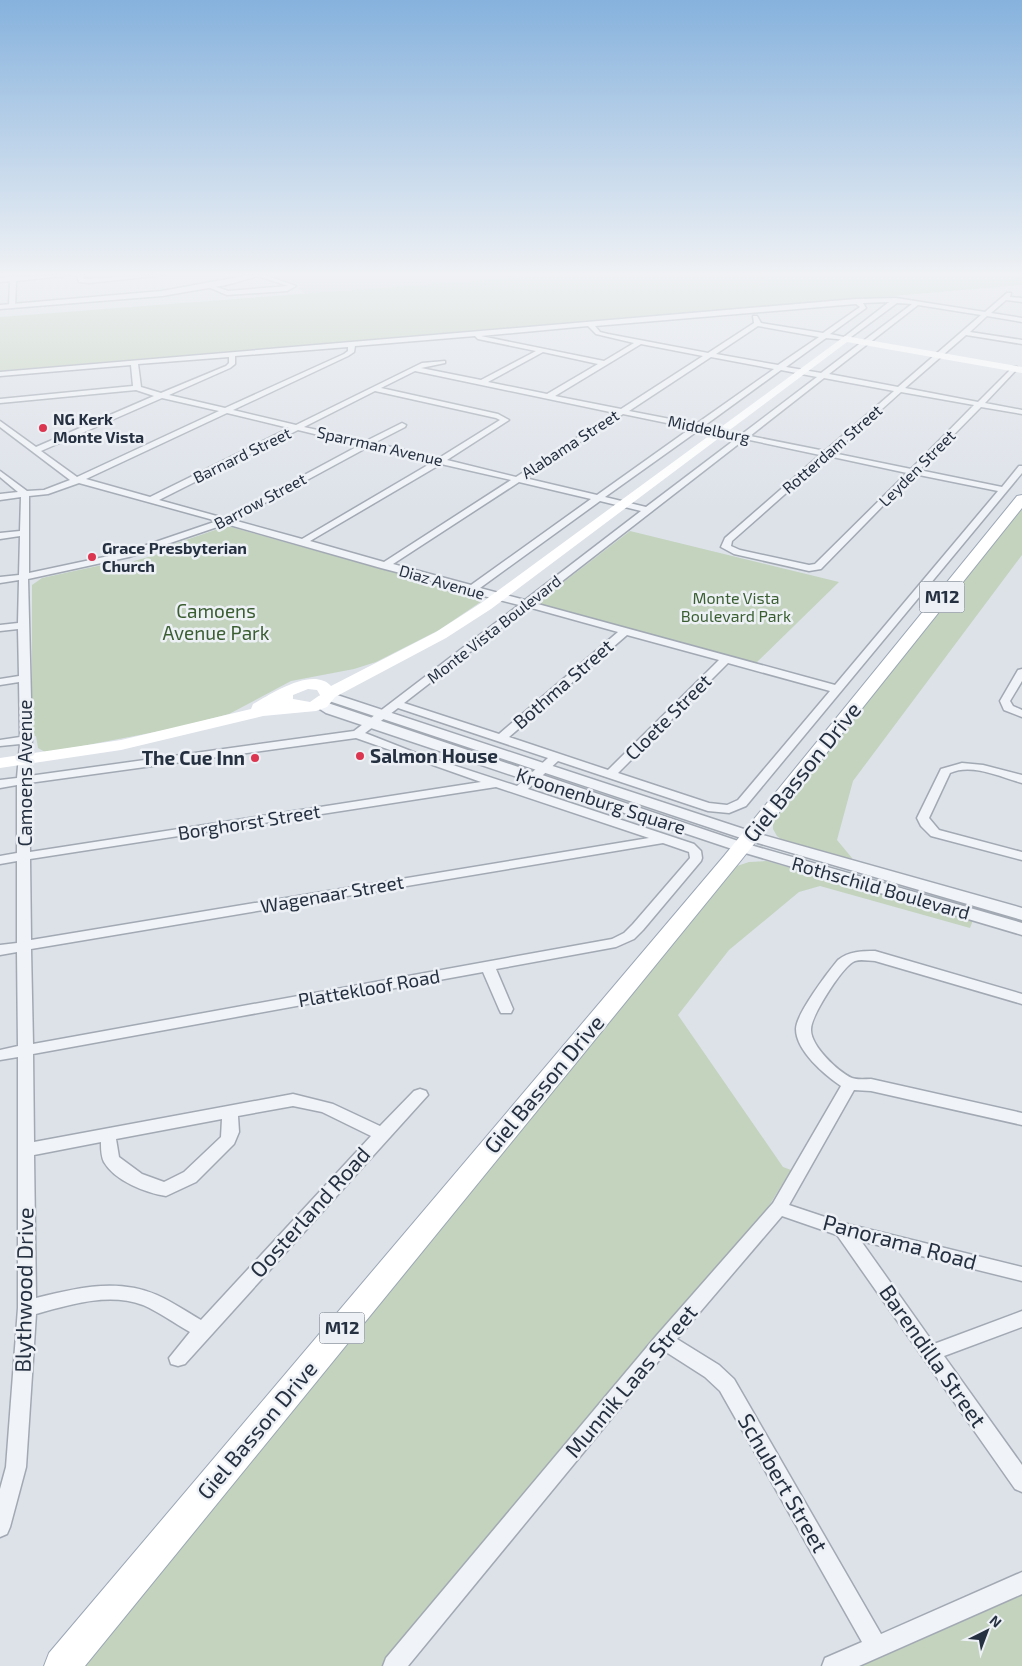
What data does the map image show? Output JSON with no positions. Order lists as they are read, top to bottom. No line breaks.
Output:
{"streets":{"main road":["M12","Monte Vista Boulevard","Giel Basson Drive"],"street":["Middelburg","Alabama Street","Sparrman Avenue","Rotterdam Street","Barnard Street","Leyden Street","Barrow Street","Diaz Avenue","Bothma Street","Cloete Street","Camoens Avenue","Kroonenburg Square","Borghorst Street","Rothschild Boulevard","Wagenaar Street","Plattekloof Road","Oosterland Road","Panorama Road","Blythwood Drive","Barendilla Street","Munnik Laas Street","Schubert Street"]},"crossings":[["Middelburg","Alabama Street"],["Middelburg","Rotterdam Street"],["Middelburg","Barnard Street"],["Middelburg","Leyden Street"],["Middelburg","Monte Vista Boulevard"],["Alabama Street","Sparrman Avenue"],["Alabama Street","Diaz Avenue"],["Sparrman Avenue","Barnard Street"],["Sparrman Avenue","Barrow Street"],["Sparrman Avenue","Monte Vista Boulevard"],["Rotterdam Street","Leyden Street"],["Barnard Street","Diaz Avenue"],["Barrow Street","Diaz Avenue"],["Barrow Street","Camoens Avenue"],["Diaz Avenue","Monte Vista Boulevard"],["Diaz Avenue","Bothma Street"],["Diaz Avenue","Cloete Street"],["Diaz Avenue","Kroonenburg Square"],["Monte Vista Boulevard","Camoens Avenue"],["Monte Vista Boulevard","Kroonenburg Square"],["Bothma Street","Kroonenburg Square"],["Cloete Street","Kroonenburg Square"],["Giel Basson Drive","Kroonenburg Square"],["Giel Basson Drive","Rothschild Boulevard"],["Camoens Avenue","Borghorst Street"],["Camoens Avenue","Wagenaar Street"],["Camoens Avenue","Plattekloof Road"],["Camoens Avenue","Blythwood Drive"],["Kroonenburg Square","Borghorst Street"],["Kroonenburg Square","Rothschild Boulevard"],["Kroonenburg Square","Wagenaar Street"],["Kroonenburg Square","Plattekloof Road"],["Plattekloof Road","Blythwood Drive"],["Panorama Road","Barendilla Street"],["Panorama Road","Munnik Laas Street"],["Munnik Laas Street","Schubert Street"]],"parks":["Monte Vista Boulevard Park","Camoens Avenue Park"],"places":["NG Kerk Monte Vista","Grace Presbyterian Church","Salmon House","The Cue Inn"],"north":"top right"}
